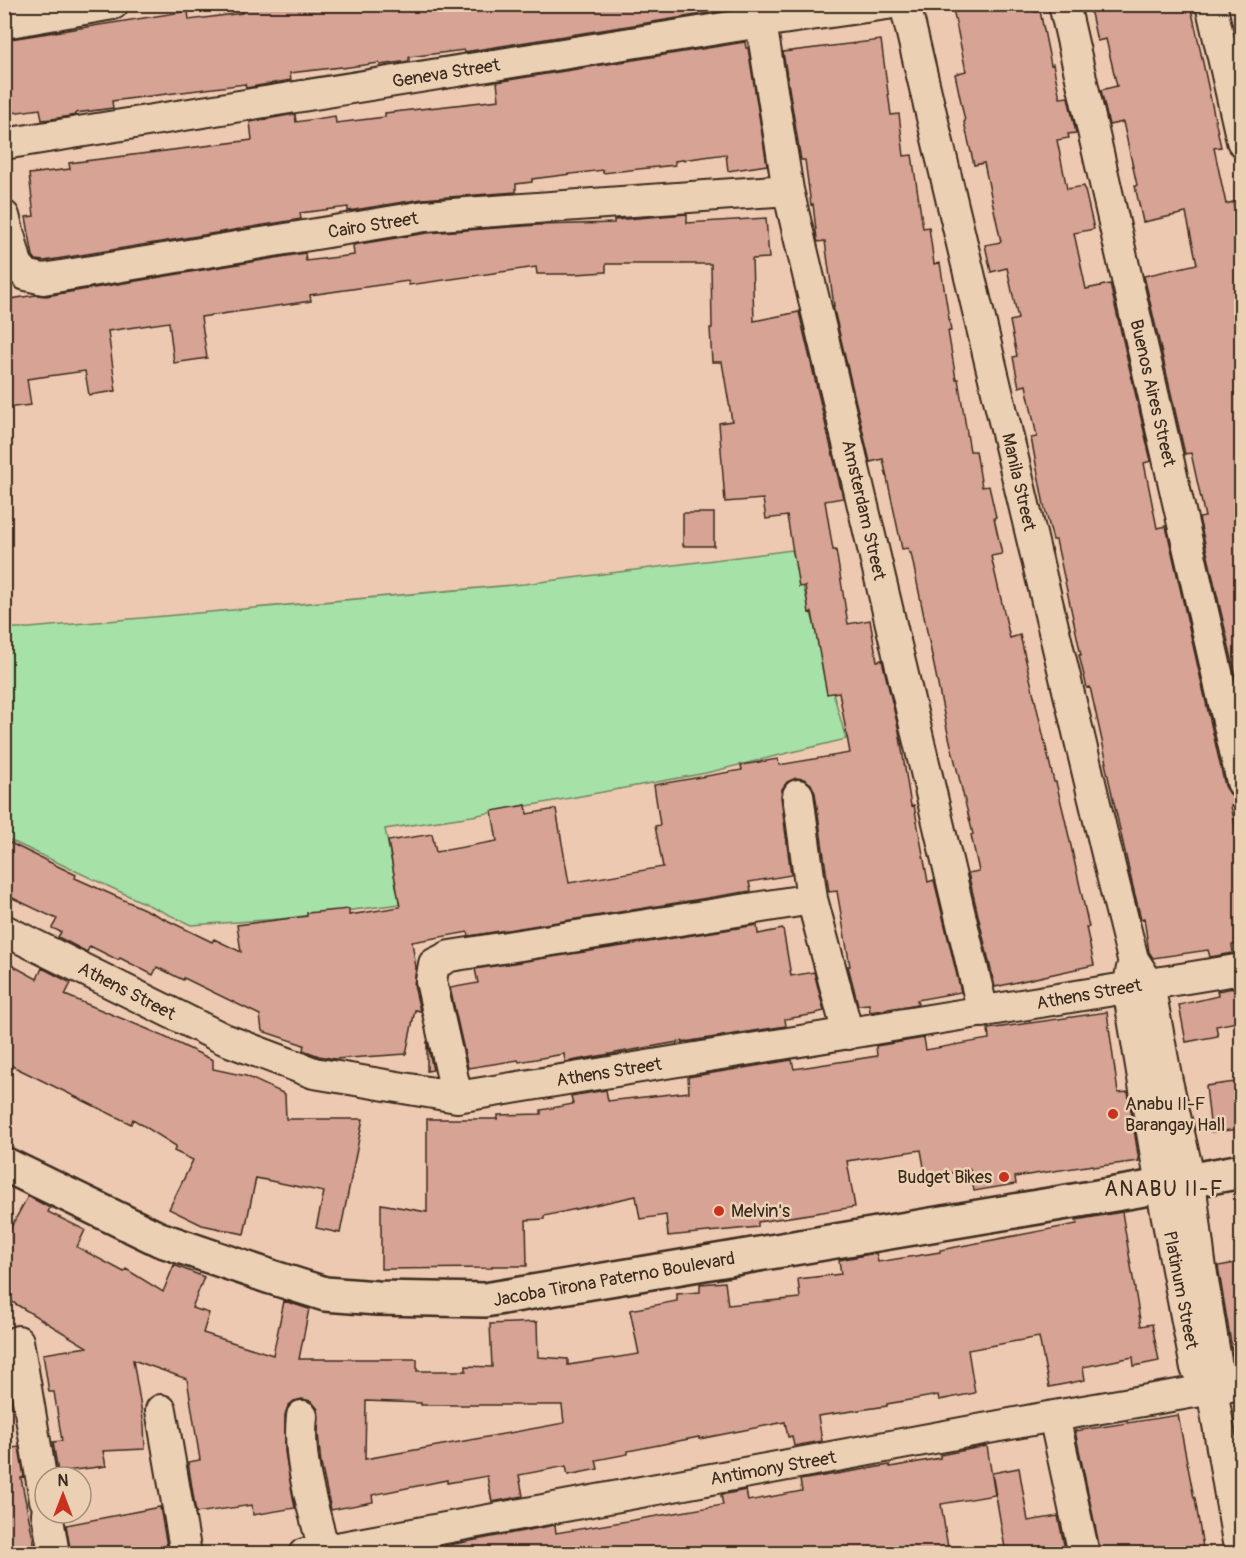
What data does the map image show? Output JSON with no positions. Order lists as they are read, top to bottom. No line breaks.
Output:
{"streets":{"street":["Geneva Street","Cairo Street","Buenos Aires Street","Manila Street","Amsterdam Street","Athens Street","Jacoba Tirona Paterno Boulevard","Platinum Street","Antimony Street"]},"crossings":[["Geneva Street","Amsterdam Street"],["Cairo Street","Amsterdam Street"],["Manila Street","Athens Street"],["Manila Street","Jacoba Tirona Paterno Boulevard"],["Manila Street","Platinum Street"],["Amsterdam Street","Athens Street"],["Jacoba Tirona Paterno Boulevard","Platinum Street"],["Platinum Street","Antimony Street"]],"districts":["ANABU II-F"],"places":["Anabu II-F Barangay Hall","Budget Bikes","Melvin's"],"north":"top"}
